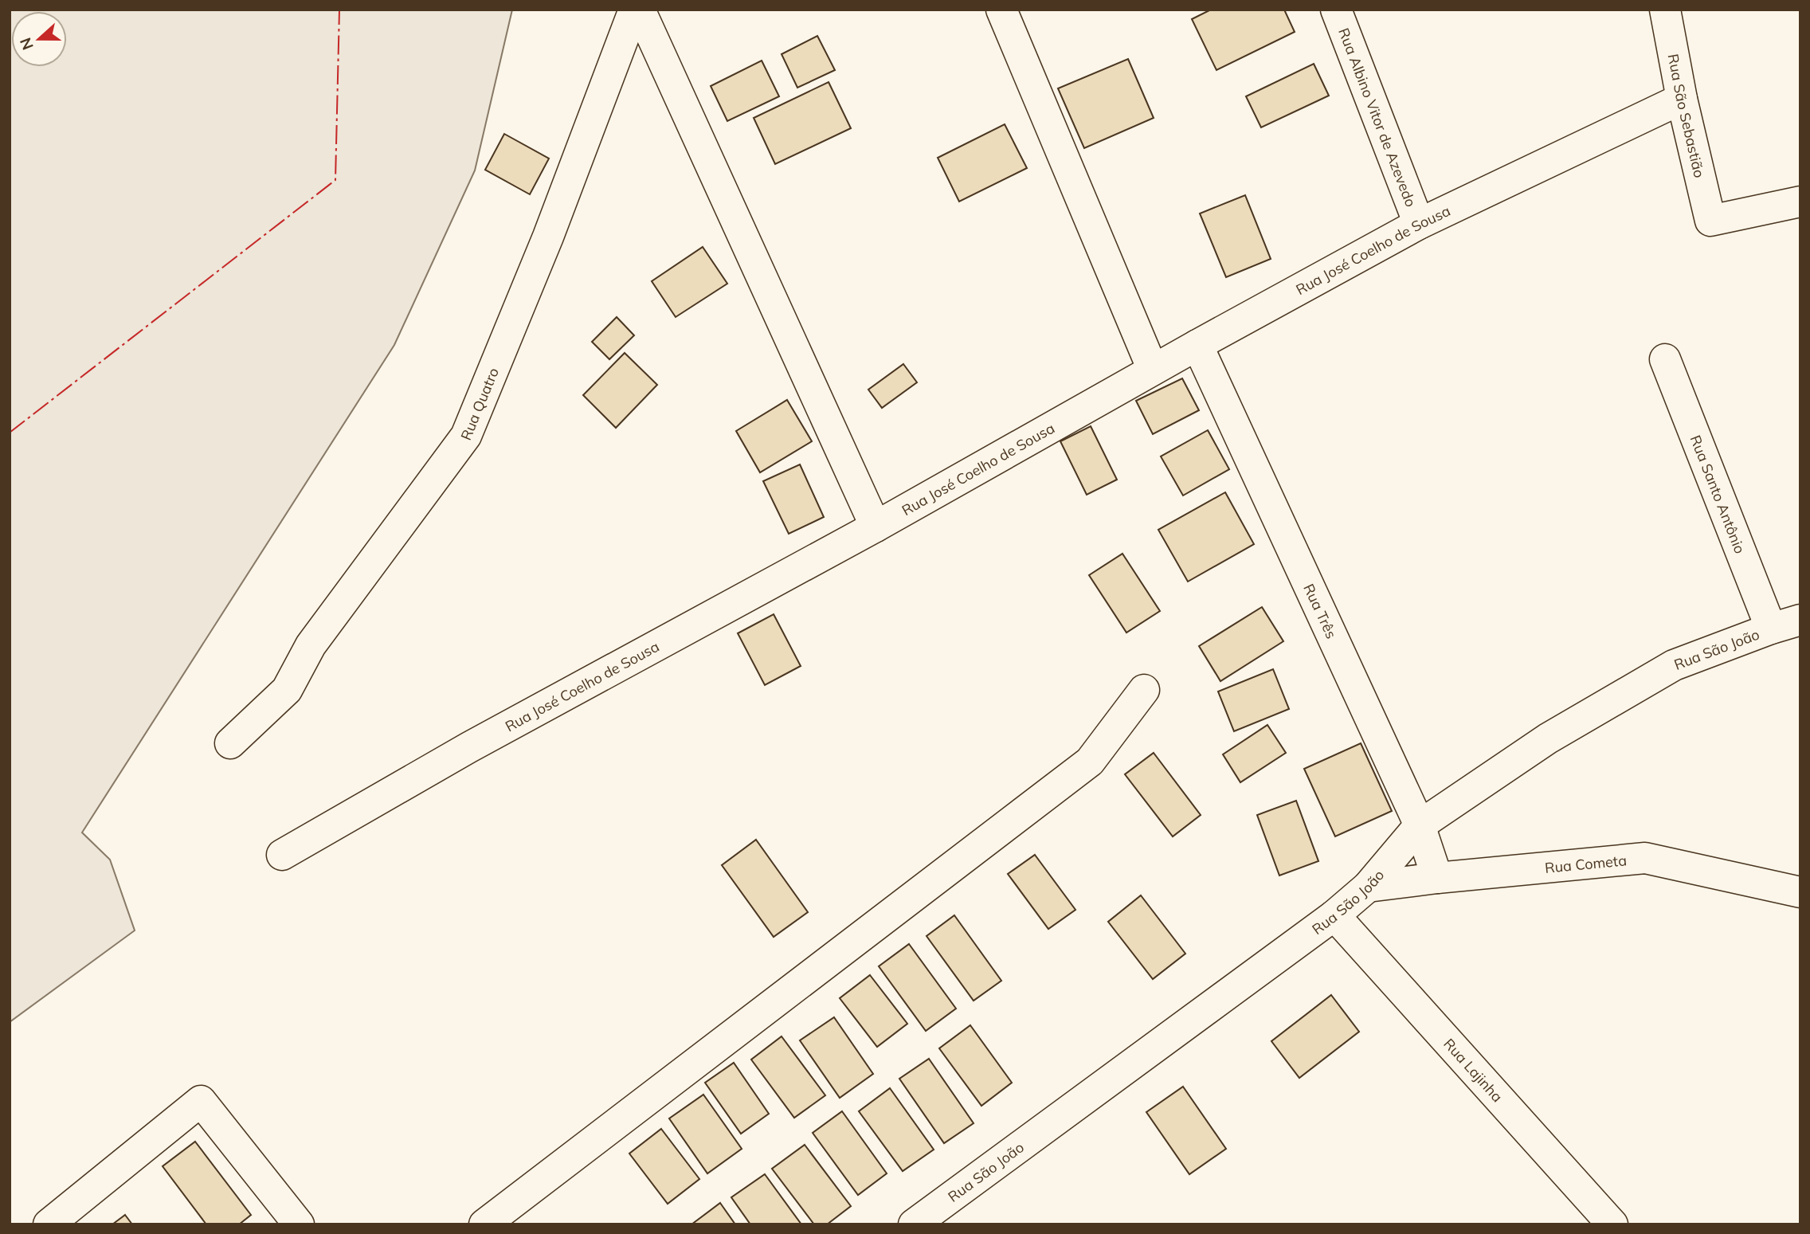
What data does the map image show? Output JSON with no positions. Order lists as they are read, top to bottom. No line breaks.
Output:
{"streets":{"street":["Rua São Sebastião","Rua Albino Vitor de Azevedo","Rua José Coelho de Sousa","Rua Quatro","Rua Santo Antônio","Rua Três","Rua São João","Rua Cometa","Rua Lajinha"]},"crossings":[["Rua São Sebastião","Rua José Coelho de Sousa"],["Rua Albino Vitor de Azevedo","Rua José Coelho de Sousa"],["Rua José Coelho de Sousa","Rua Três"],["Rua Santo Antônio","Rua São João"],["Rua Três","Rua São João"],["Rua Três","Rua Cometa"],["Rua São João","Rua Cometa"],["Rua São João","Rua Lajinha"]],"north":"left"}
